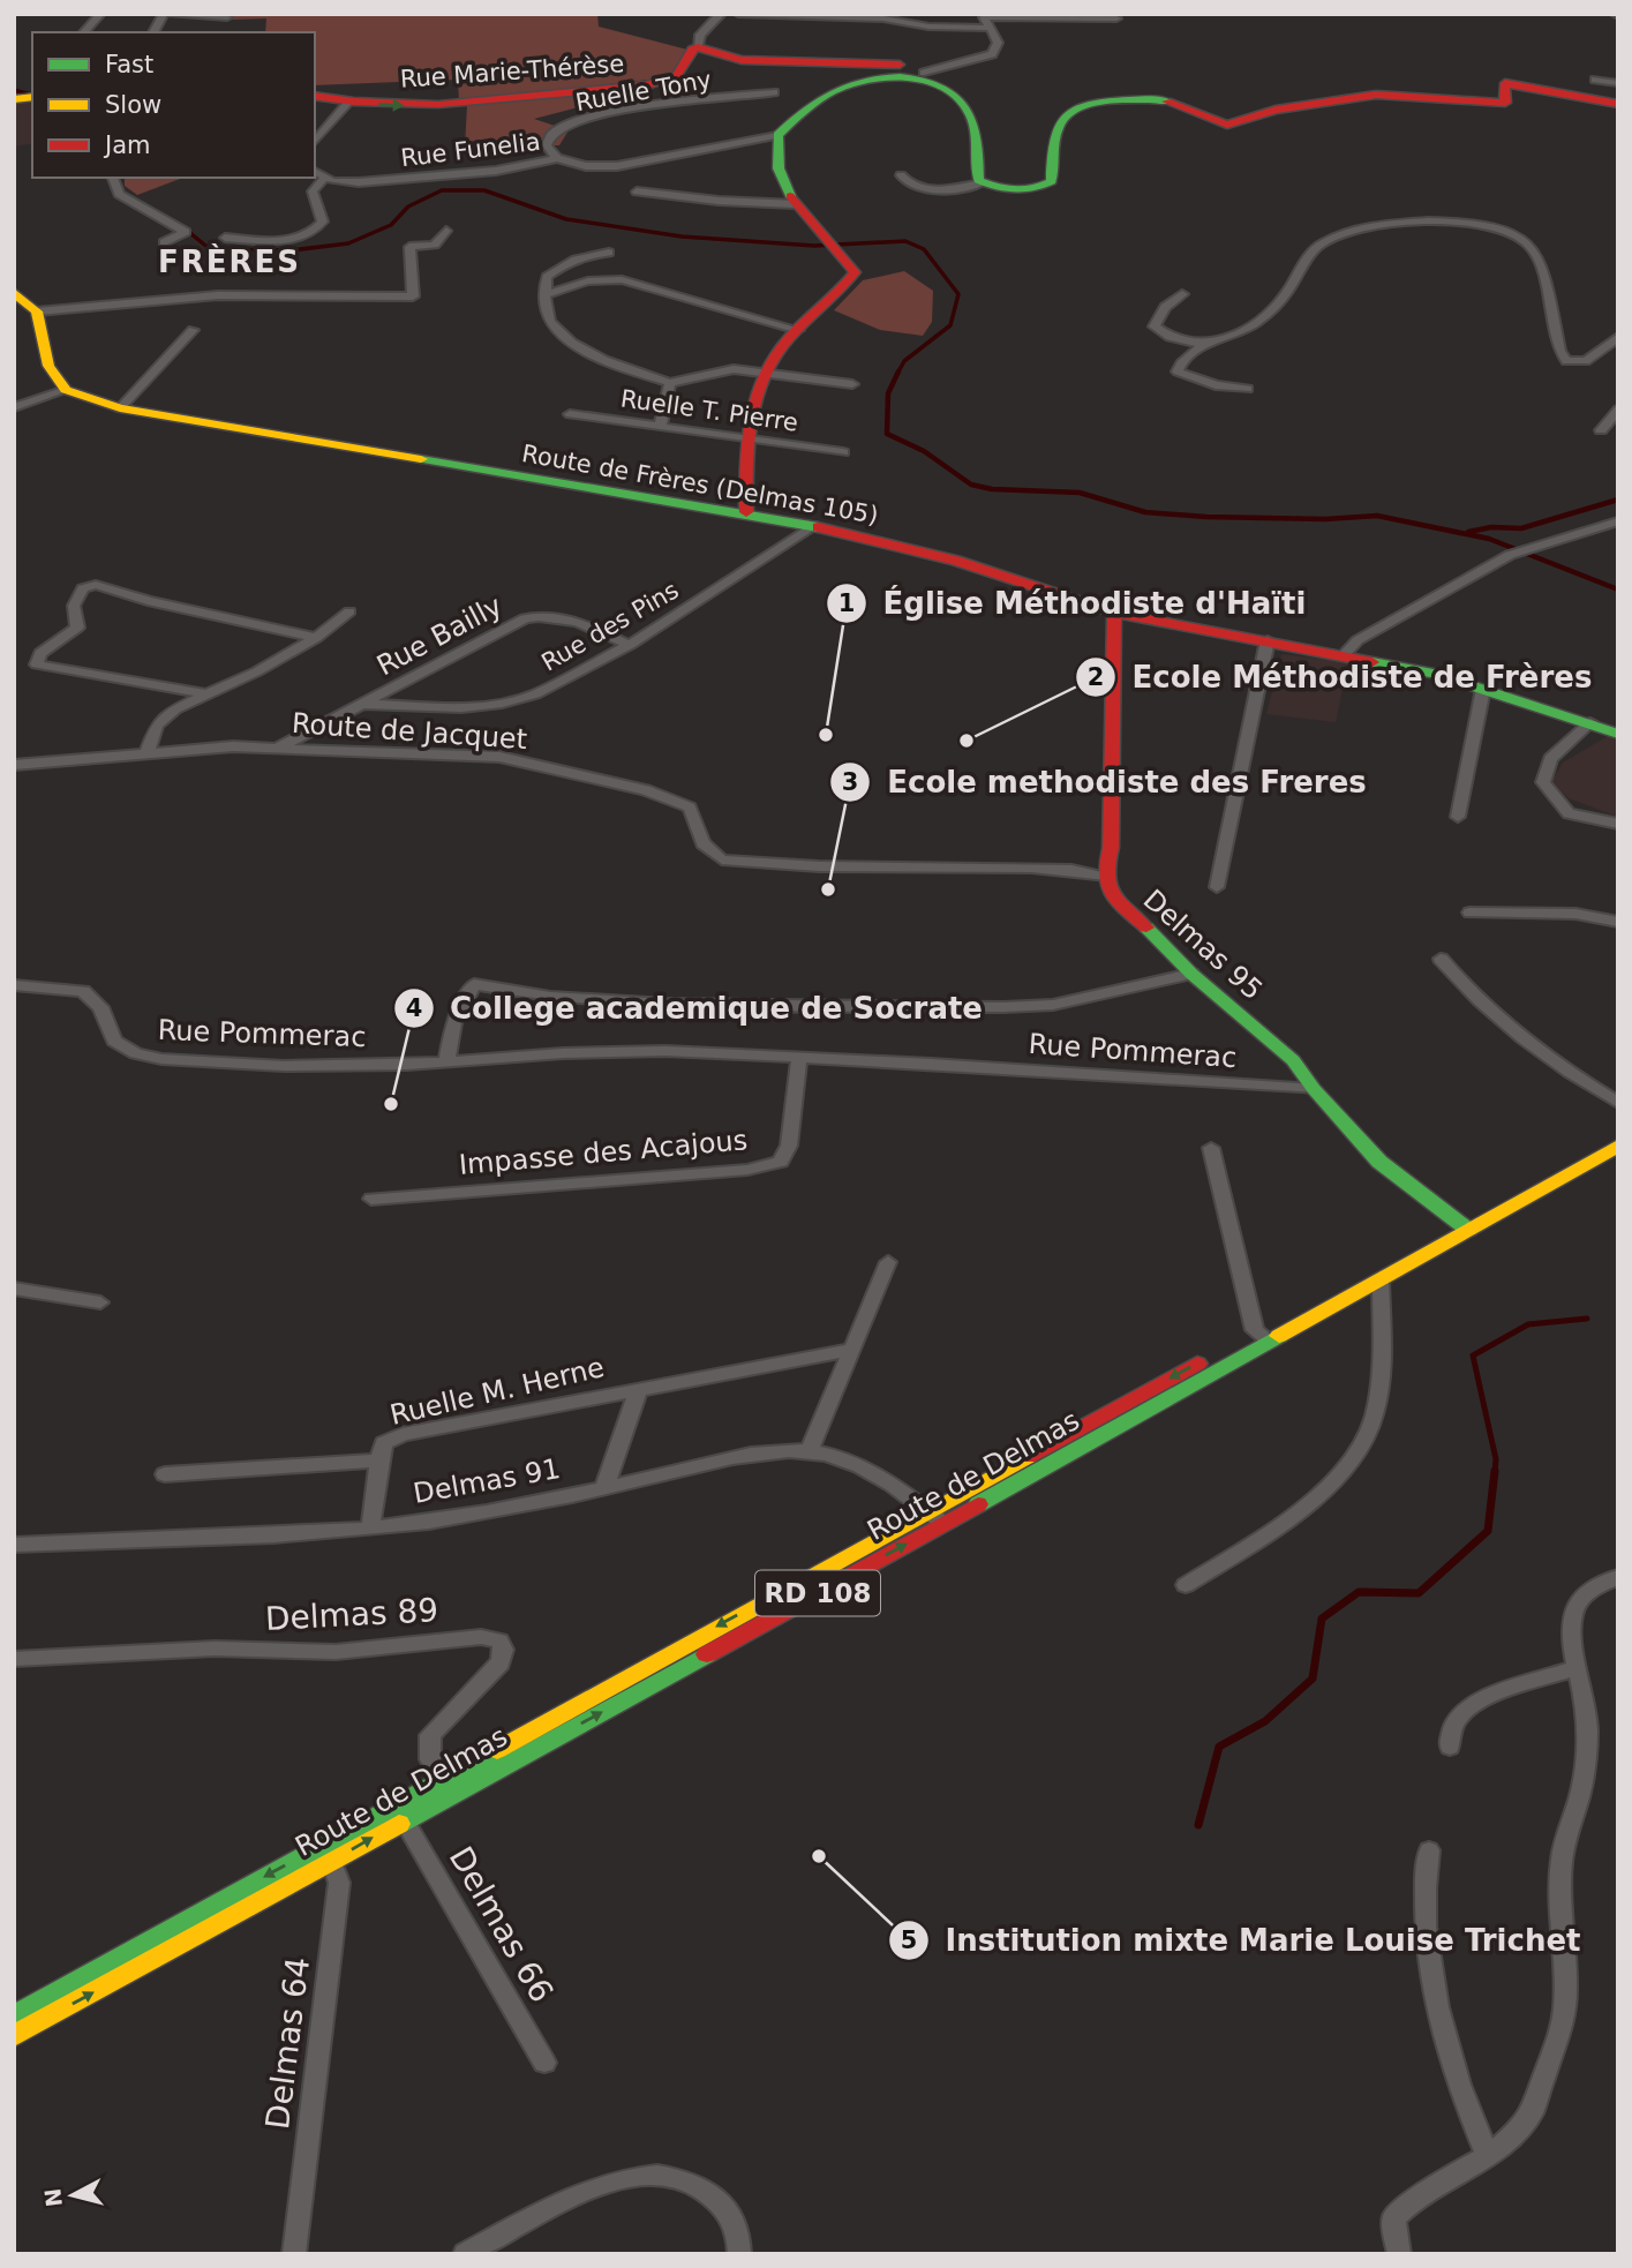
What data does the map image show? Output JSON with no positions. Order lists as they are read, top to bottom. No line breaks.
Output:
{"streets":{"street":["Rue Marie-Thérèse","Ruelle Tony","Rue Funelia","Ruelle T. Pierre","Route de Frères (Delmas 105)","Rue des Pins","Rue Bailly","Route de Jacquet","Delmas 95","Rue Pommerac","Impasse des Acajous","Ruelle M. Herne","Route de Delmas","Delmas 91","RD 108","Delmas 89","Delmas 66","Delmas 64"]},"crossings":[["Ruelle Tony","Rue Funelia"],["Route de Frères (Delmas 105)","Rue des Pins"],["Rue des Pins","Rue Bailly"],["Rue Bailly","Route de Jacquet"],["Route de Jacquet","Delmas 95"],["Delmas 95","Rue Pommerac"],["Delmas 95","Route de Delmas"],["Rue Pommerac","Impasse des Acajous"],["Route de Delmas","Delmas 91"],["Route de Delmas","Delmas 89"],["Route de Delmas","Delmas 66"],["Route de Delmas","Delmas 64"]],"districts":["FRÈRES"],"places":["Église Méthodiste d'Haïti","Ecole Méthodiste de Frères","Ecole methodiste des Freres","College academique de Socrate","Institution mixte Marie Louise Trichet"],"legend":["Fast","Slow","Jam"],"north":"left"}
